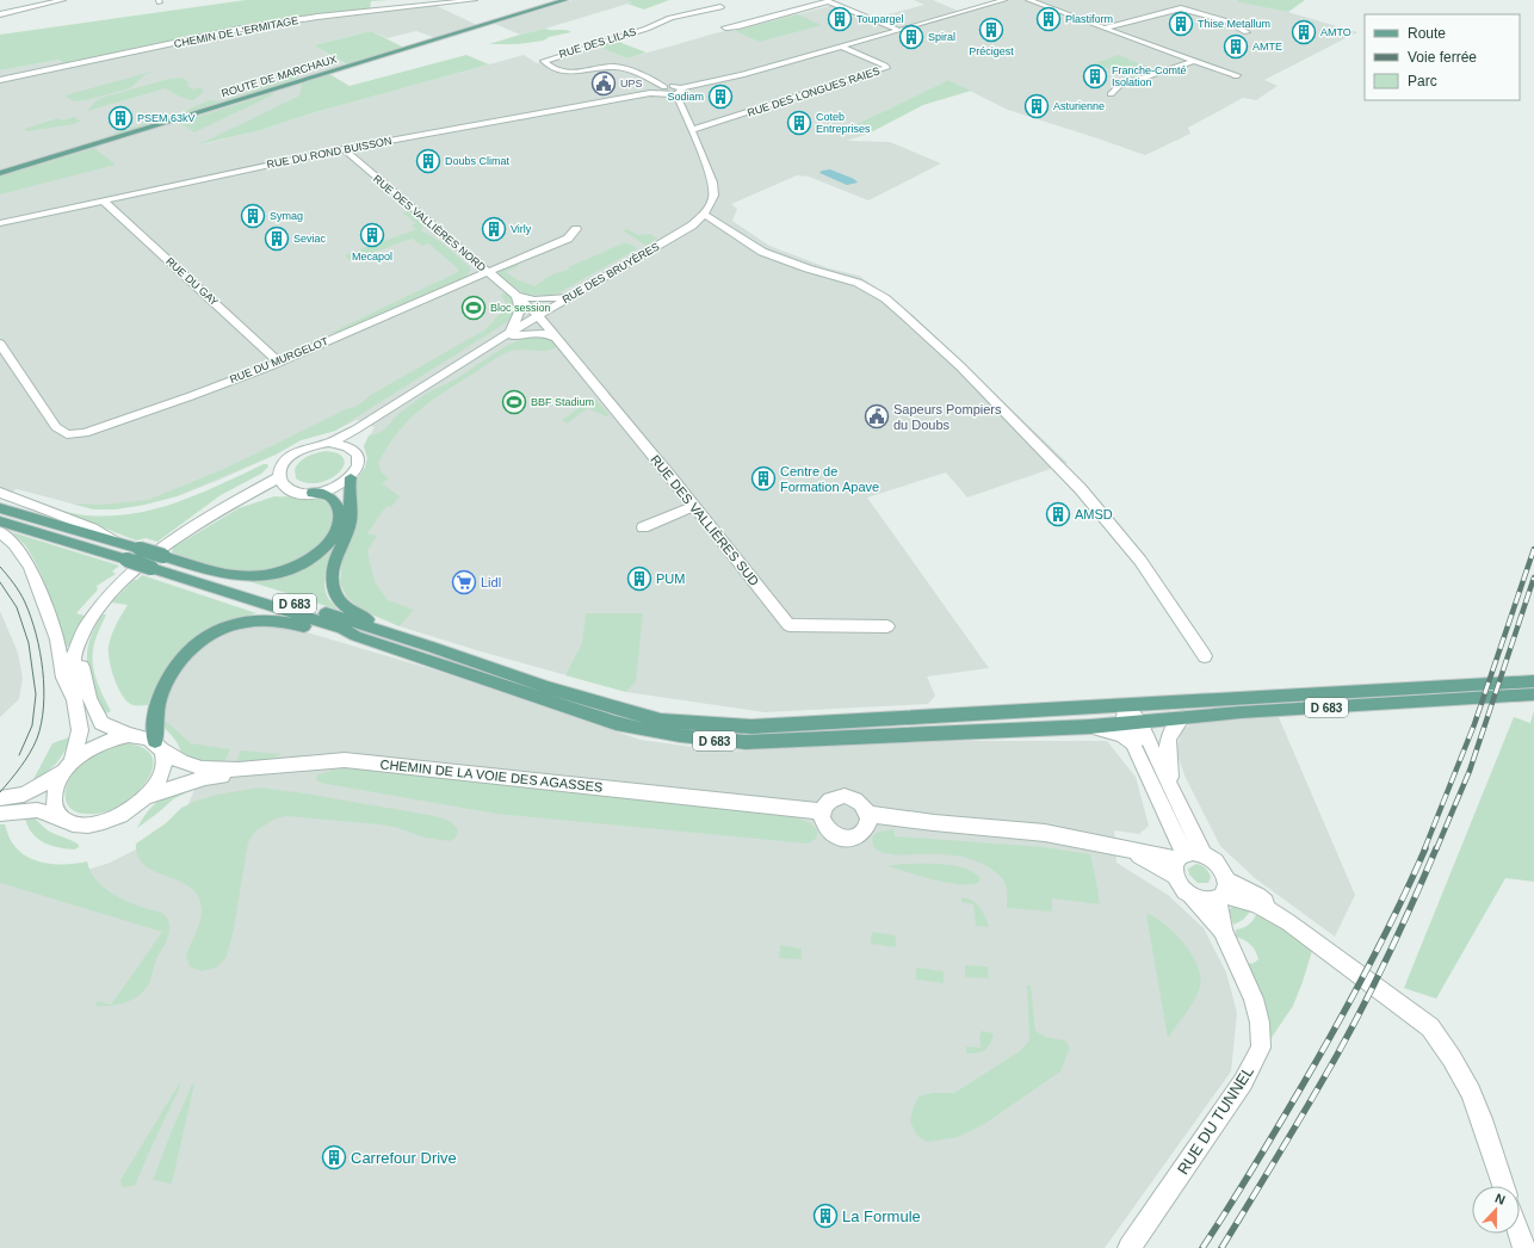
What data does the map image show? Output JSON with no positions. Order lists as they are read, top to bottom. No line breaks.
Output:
{"streets":{"main road":["ROUTE DE MARCHAUX","D 683"],"street":["CHEMIN DE L'ERMITAGE","RUE DES LILAS","RUE DES LONGUES RAIES","RUE DU ROND BUISSON","RUE DES VALLIÈRES NORD","RUE DES BRUYÈRES","RUE DU GAY","RUE DU MURGELOT","RUE DES VALLIÈRES SUD","CHEMIN DE LA VOIE DES AGASSES","RUE DU TUNNEL"]},"crossings":[["RUE DES LILAS","RUE DU ROND BUISSON"],["RUE DES LONGUES RAIES","RUE DES BRUYÈRES"],["RUE DU ROND BUISSON","RUE DES VALLIÈRES NORD"],["RUE DU ROND BUISSON","RUE DU GAY"],["RUE DES VALLIÈRES NORD","RUE DES BRUYÈRES"],["RUE DES VALLIÈRES NORD","RUE DU MURGELOT"],["RUE DES VALLIÈRES NORD","RUE DES VALLIÈRES SUD"],["RUE DES BRUYÈRES","RUE DES VALLIÈRES SUD"],["RUE DU GAY","RUE DU MURGELOT"]],"places":{"building":["Toupargel","Plastiform","Thise Metallum","Précigest","AMTO","Spiral","AMTE","Franche-Comté Isolation","Sodiam","Asturienne","PSEM 63kV","Coteb Entreprises","Doubs Climat","Symag","Virly","Mecapol","Seviac","Centre de Formation Apave","AMSD","PUM","Carrefour Drive","La Formule"],"public building":["UPS","Sapeurs Pompiers du Doubs"],"sports":["Bloc session","BBF Stadium"],"supermarket":["Lidl"]},"legend":["Route","Voie ferrée","Parc"],"north":"top"}
